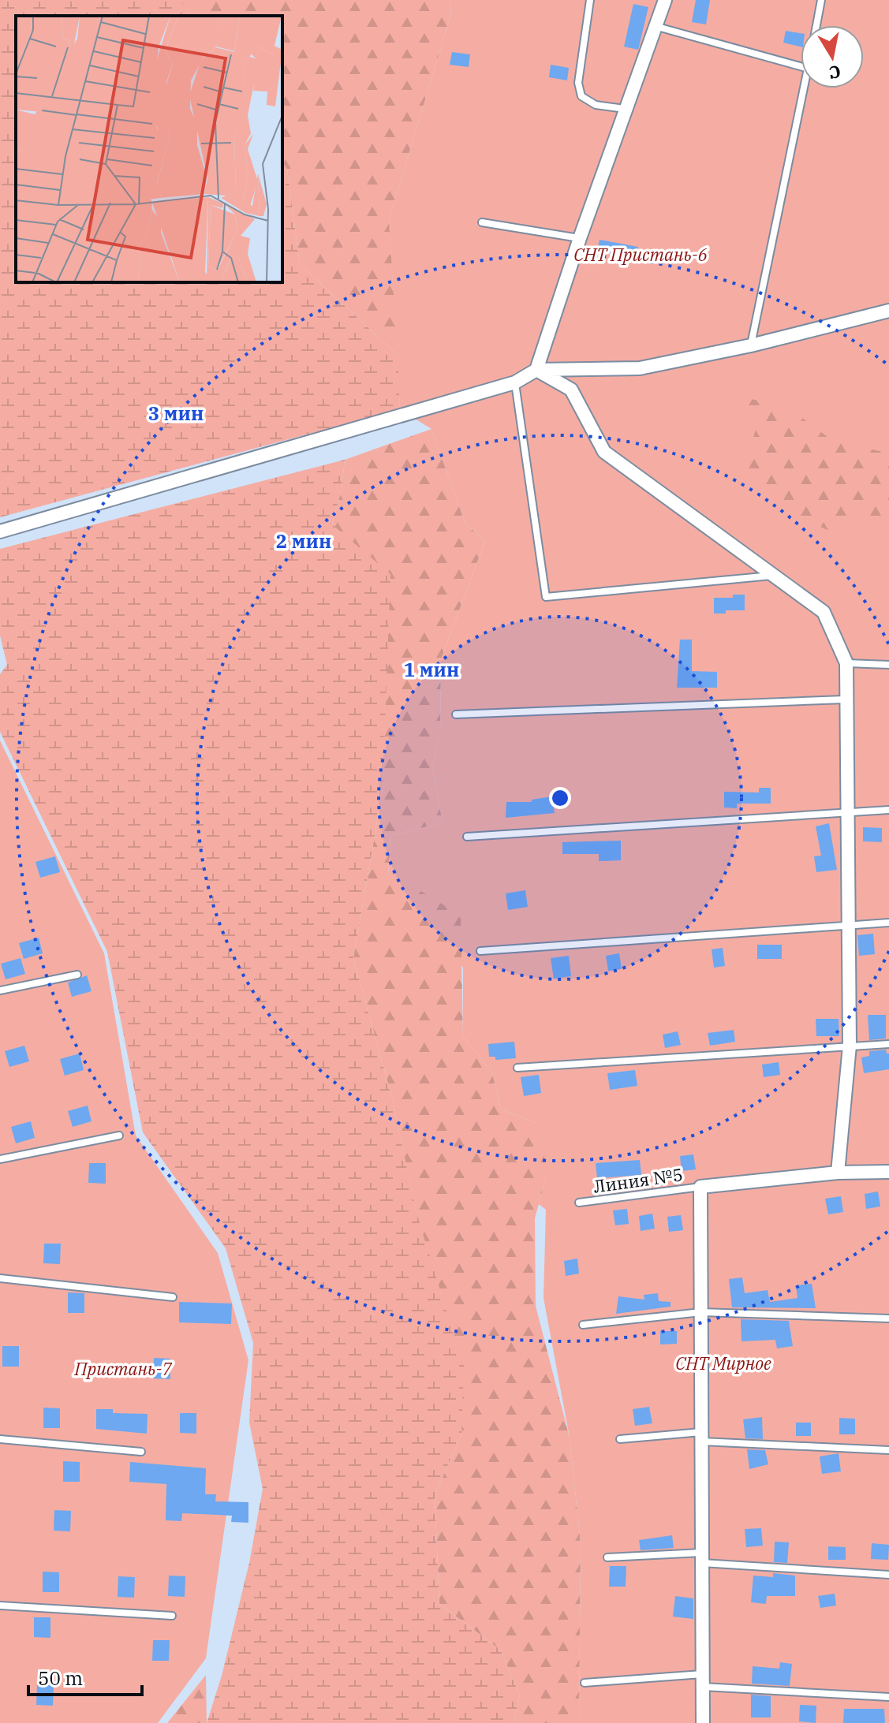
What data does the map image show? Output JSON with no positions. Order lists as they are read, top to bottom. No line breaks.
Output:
{"streets":{"lane":["Линия №5"]},"parks":["СНТ Пристань-6","СНТ Мирное","Пристань-7"],"scale_bar":"50 m","north":"bottom","rings":["3 мин","2 мин","1 мин"]}
